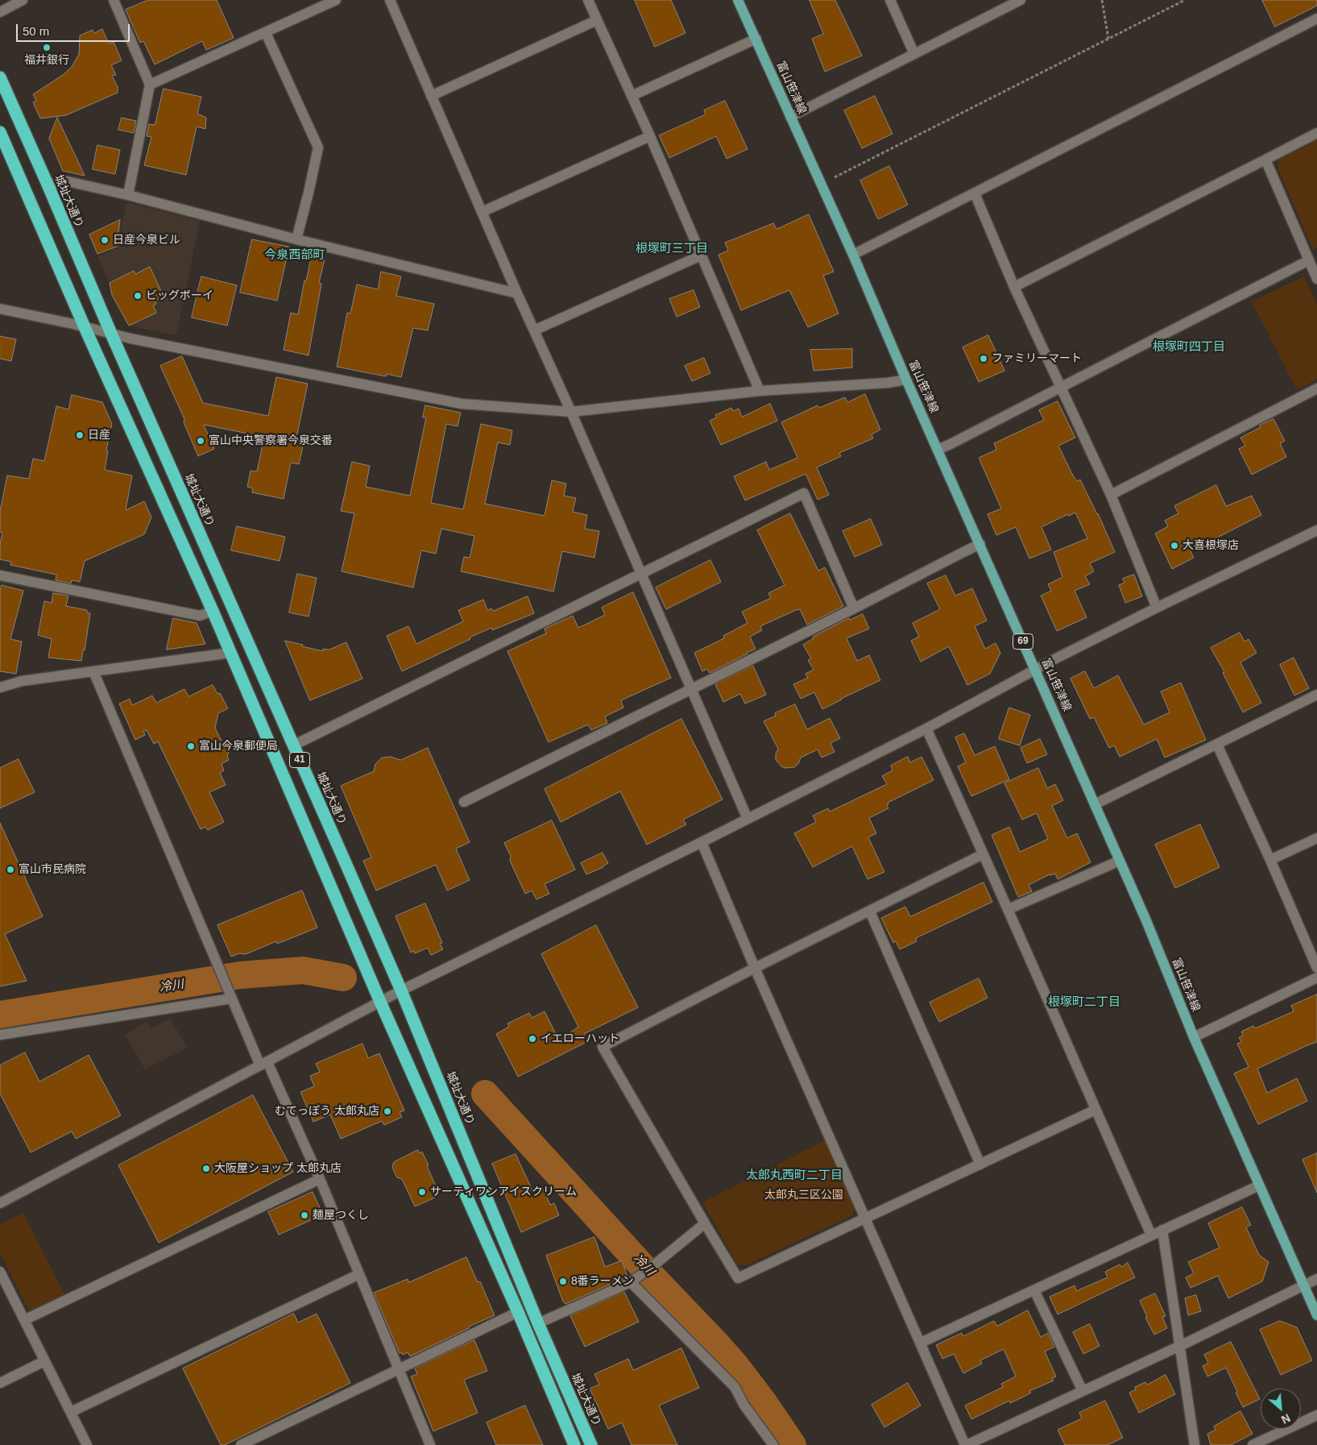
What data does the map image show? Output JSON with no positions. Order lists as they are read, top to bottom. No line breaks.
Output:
{"streets":{"highway":["城址大通り","41"],"main road":["富山笹津線","69"]},"districts":["根塚町三丁目","今泉西部町","根塚町四丁目","根塚町二丁目","太郎丸西町二丁目"],"water":["冷川"],"parks":["太郎丸三区公園"],"places":["福井銀行","日産今泉ビル","ビッグボーイ","ファミリーマート","日産","富山中央警察署今泉交番","大喜根塚店","富山今泉郵便局","富山市民病院","イエローハット","むてっぽう 太郎丸店","大阪屋ショップ 太郎丸店","サーティワンアイスクリーム","麺屋つくし","8番ラーメン"],"scale_bar":"50 m","north":"bottom right"}
